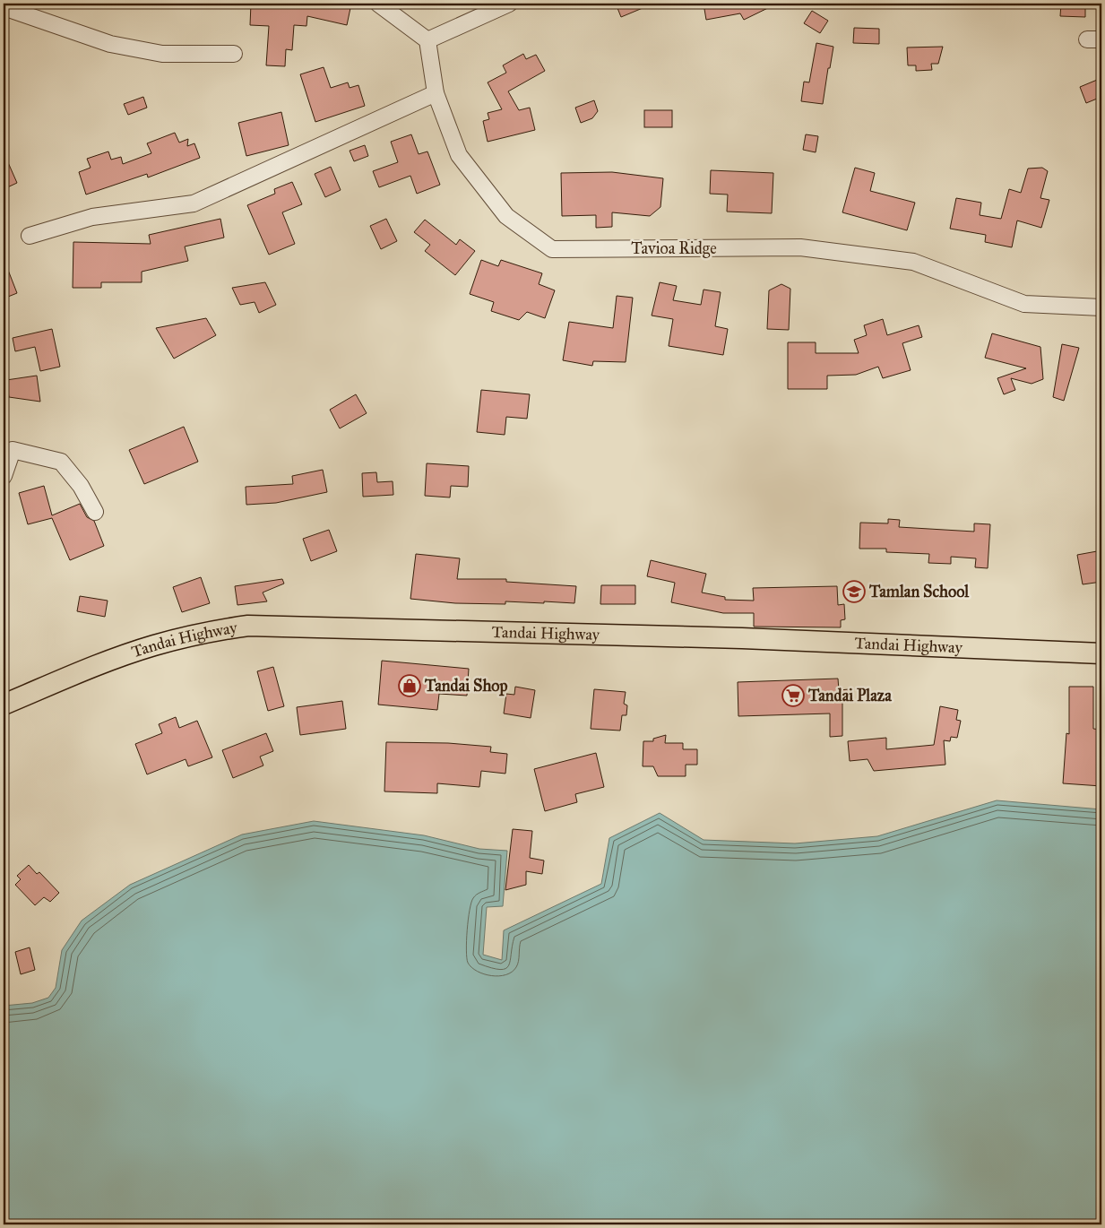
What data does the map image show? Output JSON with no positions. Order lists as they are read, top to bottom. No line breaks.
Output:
{"streets":{"main road":["Tandai Highway"],"street":["Tavioa Ridge"]},"places":{"school or university":["Tamlan School"],"shop":["Tandai Shop"],"supermarket":["Tandai Plaza"]}}
